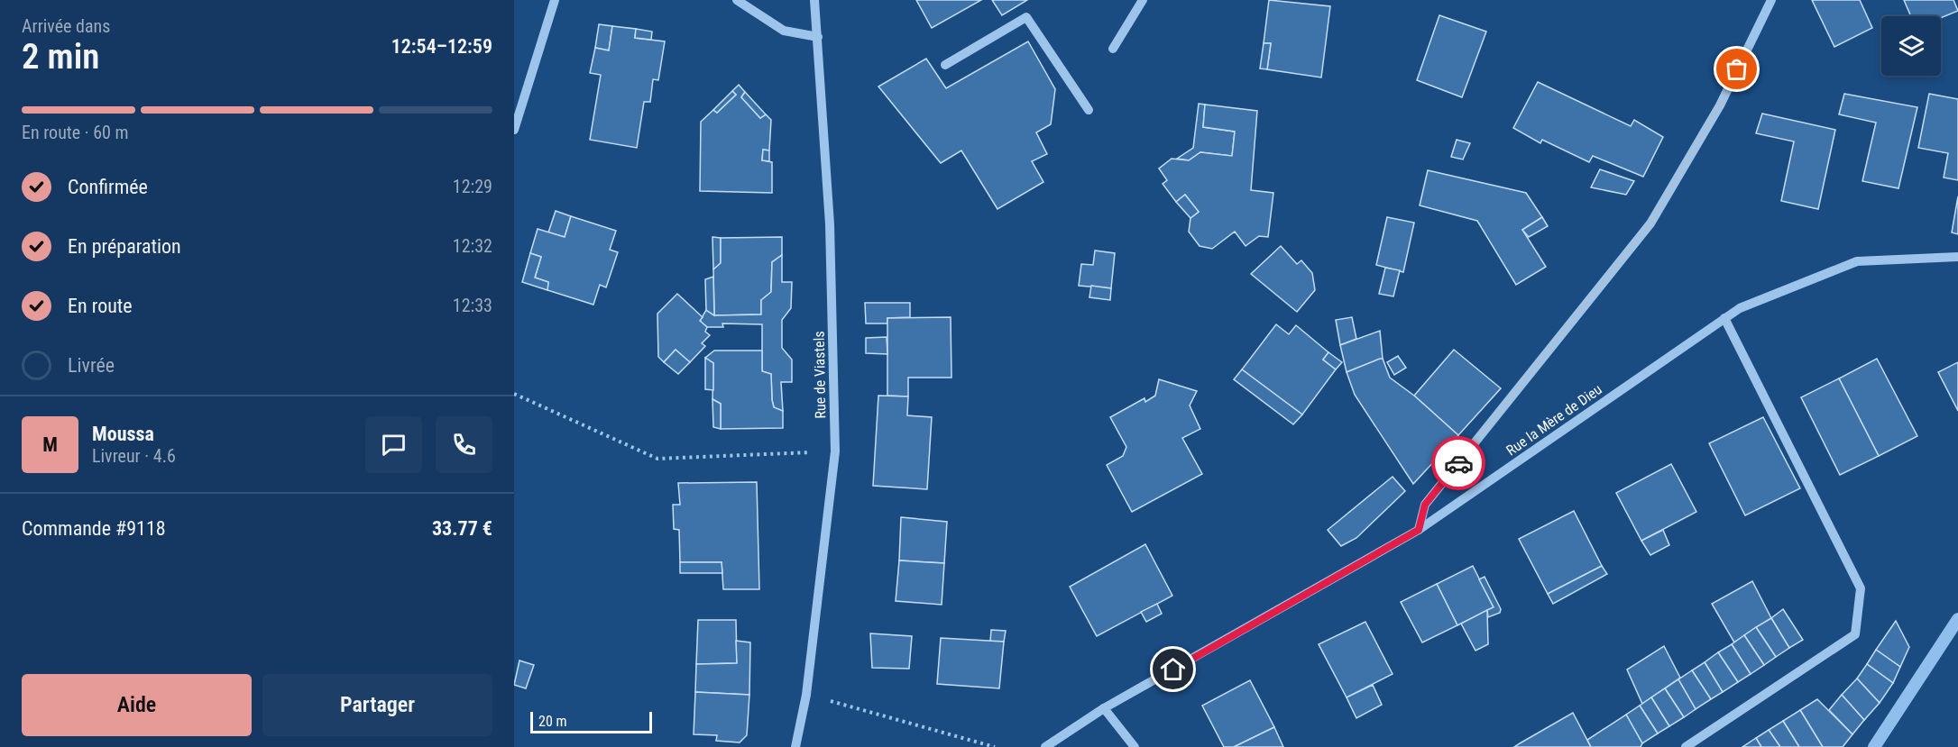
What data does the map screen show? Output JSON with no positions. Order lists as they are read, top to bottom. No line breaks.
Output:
{"streets":{"street":["Rue de Viastels","Rue la Mère de Dieu"]},"scale_bar":"20 m","page":{"heading":["2 min","Arrivée dans","12:54–12:59"],"panel":["Moussa","Livreur · 4.6","Commande #9118","33.77 €"],"bar":"En route · 60 m","list":[["Confirmée","12:29"],["En préparation","12:32"],["En route","12:33"],"Livrée"],"round":"M","buttons":["Aide","Partager"],"scale":"20 m"}}
